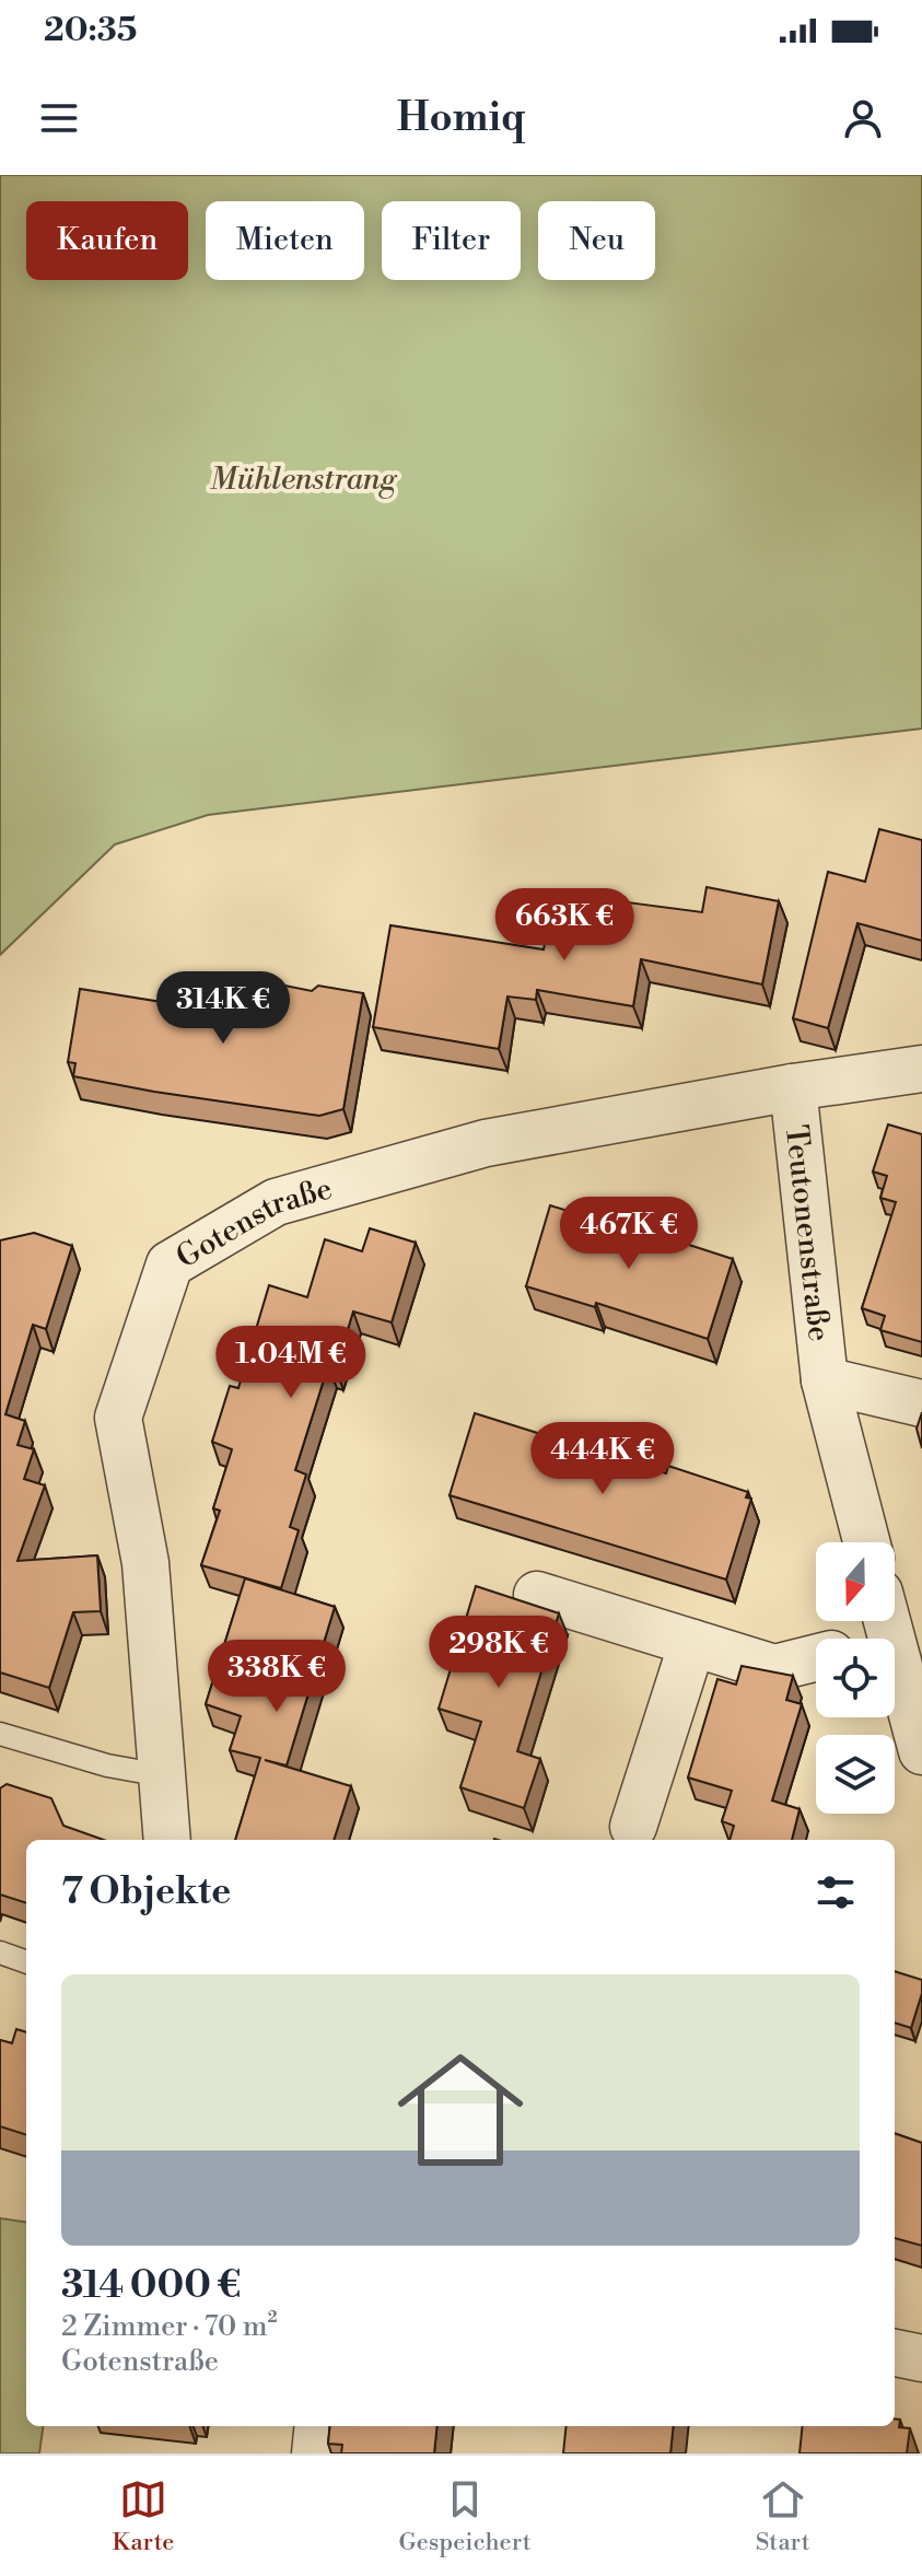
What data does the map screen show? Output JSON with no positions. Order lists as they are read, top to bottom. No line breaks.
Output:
{"streets":{"street":["Gotenstraße","Teutonenstraße"]},"crossings":[["Gotenstraße","Teutonenstraße"]],"parks":["Mühlenstrang"],"north":"bottom","page":{"status":"20:35","header":"Homiq","chip":["Kaufen","Mieten","Filter","Neu"],"price":["663K €","314K €","467K €","1.04M €","444K €","298K €","338K €"],"heading":"7 Objekte","list":[{"name":"314 000 €","note":"2 Zimmer · 70 m² · Gotenstraße"}],"tabs":["Karte","Gespeichert","Start"]}}
